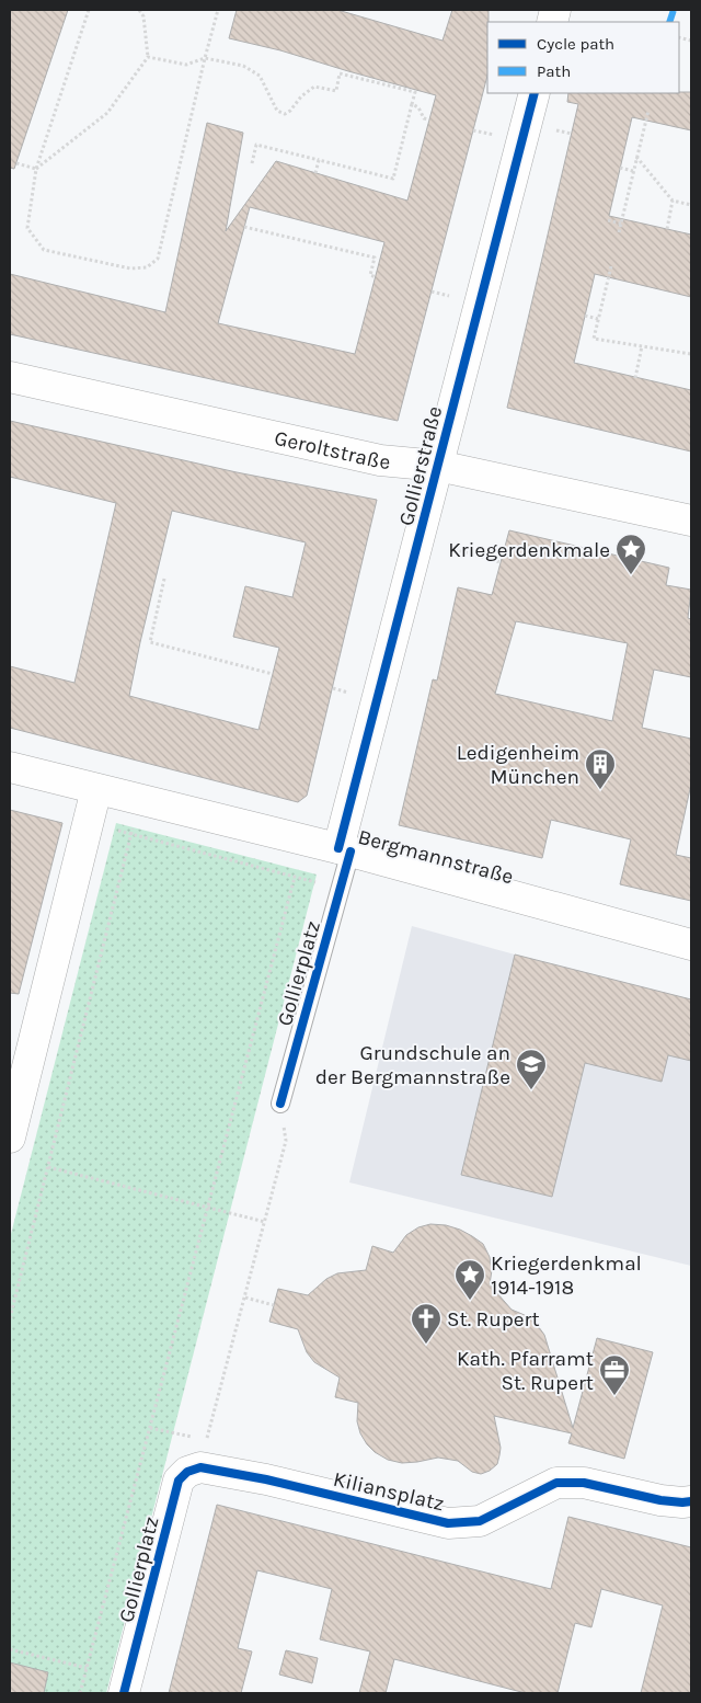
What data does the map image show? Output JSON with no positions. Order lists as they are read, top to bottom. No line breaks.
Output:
{"streets":{"street":["Geroltstraße","Gollierstraße","Bergmannstraße","Gollierplatz","Kiliansplatz"]},"crossings":[["Geroltstraße","Gollierstraße"],["Gollierstraße","Bergmannstraße"],["Gollierstraße","Gollierplatz"],["Bergmannstraße","Gollierplatz"],["Gollierplatz","Kiliansplatz"]],"places":{"place":["Kriegerdenkmale","Kriegerdenkmal 1914-1918"],"building":["Ledigenheim München"],"school or university":["Grundschule an der Bergmannstraße"],"church":["St. Rupert"],"office":["Kath. Pfarramt St. Rupert"]},"legend":["Cycle path","Path"]}
